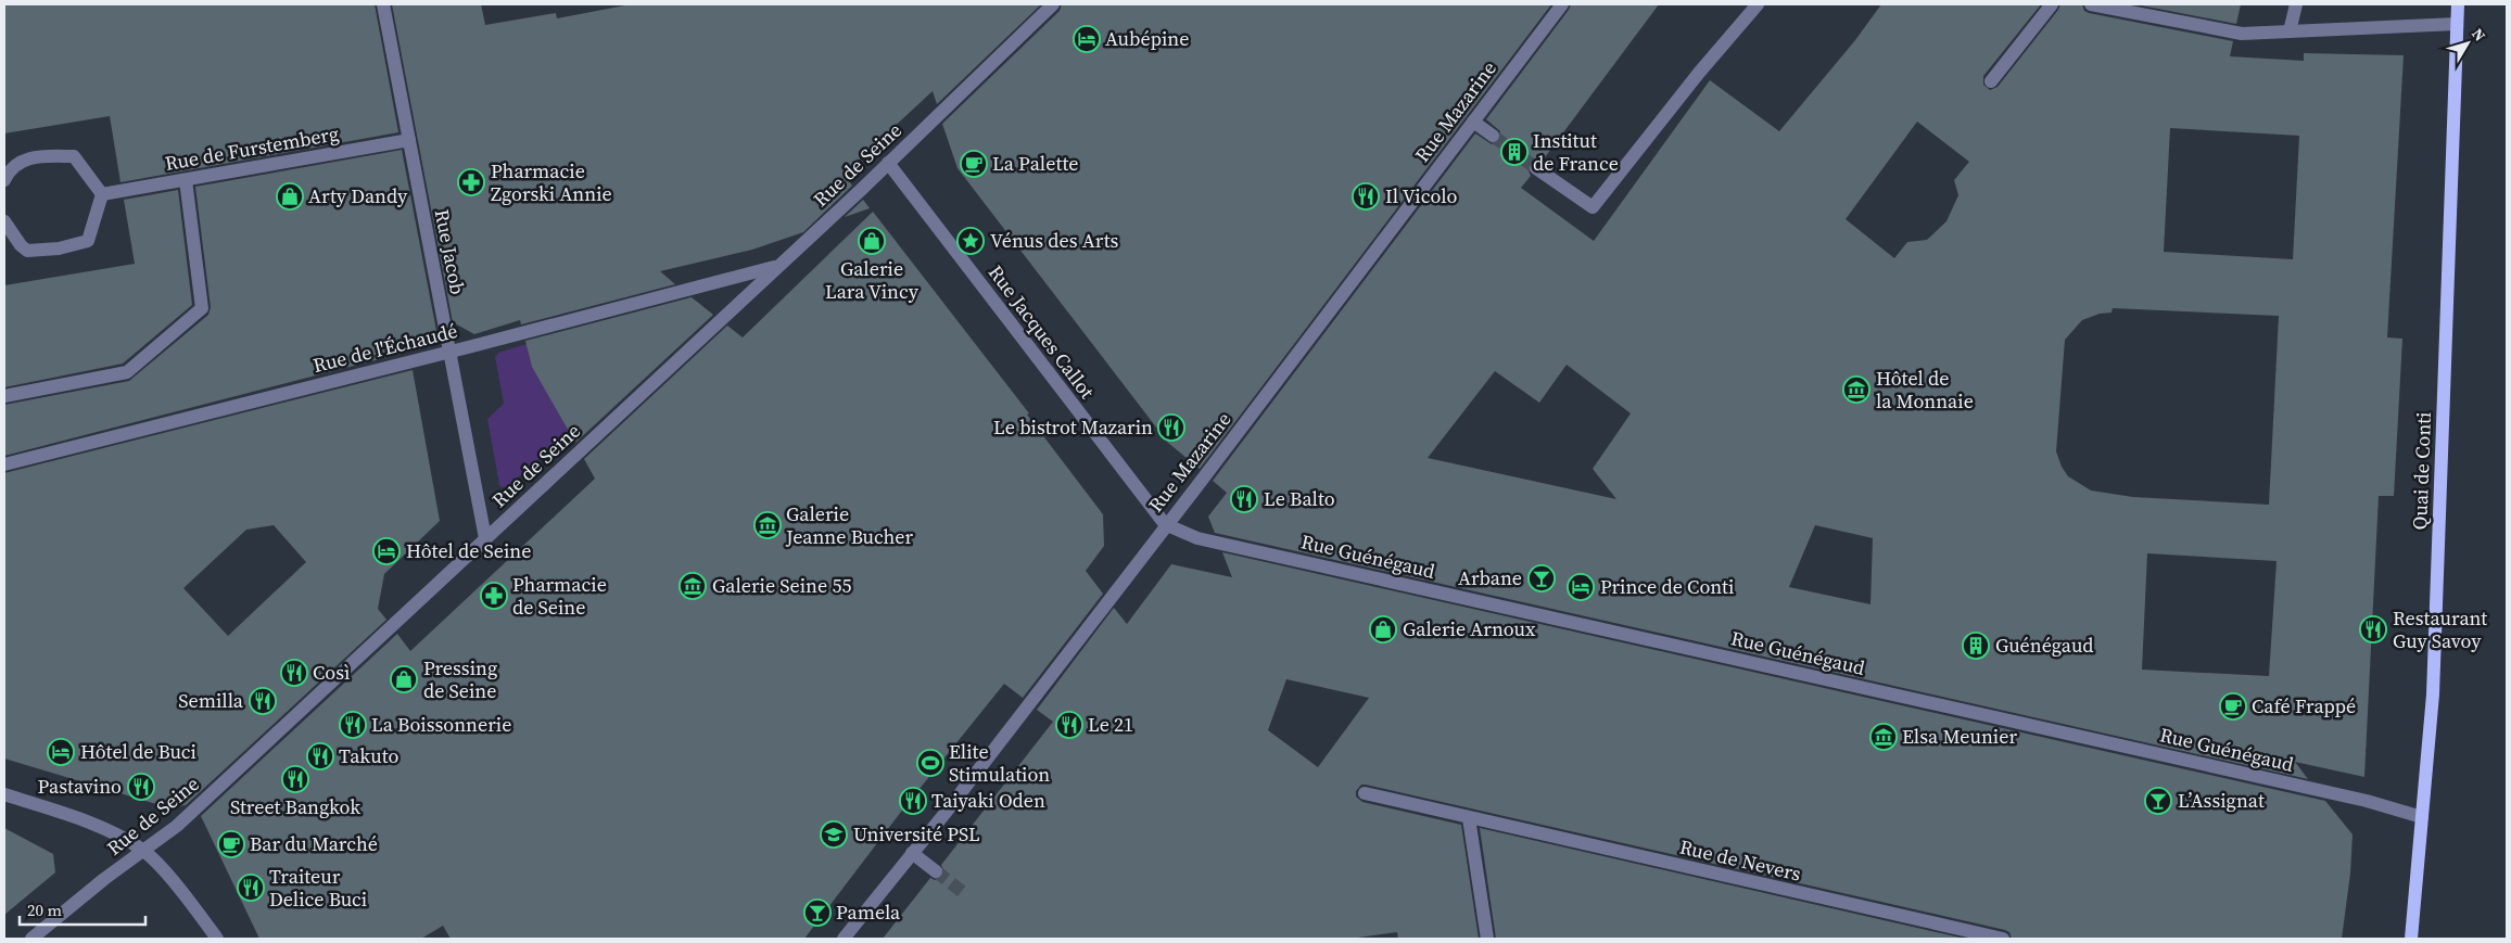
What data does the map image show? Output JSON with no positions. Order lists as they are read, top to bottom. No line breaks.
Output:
{"streets":{"main road":["Quai de Conti"],"street":["Rue Mazarine","Rue de Furstemberg","Rue de Seine","Rue Jacob","Rue Jacques Callot","Rue de l'Échaudé","Rue Guénégaud","Rue de Nevers"]},"crossings":[["Rue Mazarine","Rue Jacques Callot"],["Rue Mazarine","Rue Guénégaud"],["Rue de Furstemberg","Rue Jacob"],["Rue de Seine","Rue Jacob"],["Rue de Seine","Rue Jacques Callot"],["Rue de Seine","Rue de l'Échaudé"],["Rue Jacob","Rue de l'Échaudé"],["Rue Jacques Callot","Rue Guénégaud"],["Quai de Conti","Rue Guénégaud"]],"places":{"hotel":["Aubépine","Hôtel de Seine","Prince de Conti","Hôtel de Buci"],"building":["Institut de France","Guénégaud"],"cafe":["La Palette","Café Frappé","Bar du Marché"],"pharmacy":["Pharmacie Zgorski Annie","Pharmacie de Seine"],"shop":["Arty Dandy","Galerie Lara Vincy","Galerie Arnoux","Pressing de Seine"],"restaurant":["Il Vicolo","Le bistrot Mazarin","Le Balto","Restaurant Guy Savoy","Così","Semilla","La Boissonnerie","Le 21","Takuto","Street Bangkok","Pastavino","Taiyaki Oden","Traiteur Delice Buci"],"place":["Vénus des Arts"],"museum":["Hôtel de la Monnaie","Galerie Jeanne Bucher","Galerie Seine 55","Elsa Meunier"],"bar":["Arbane","L’Assignat","Pamela"],"sports":["Elite Stimulation"],"school or university":["Université PSL"]},"scale_bar":"20 m","north":"top right"}
